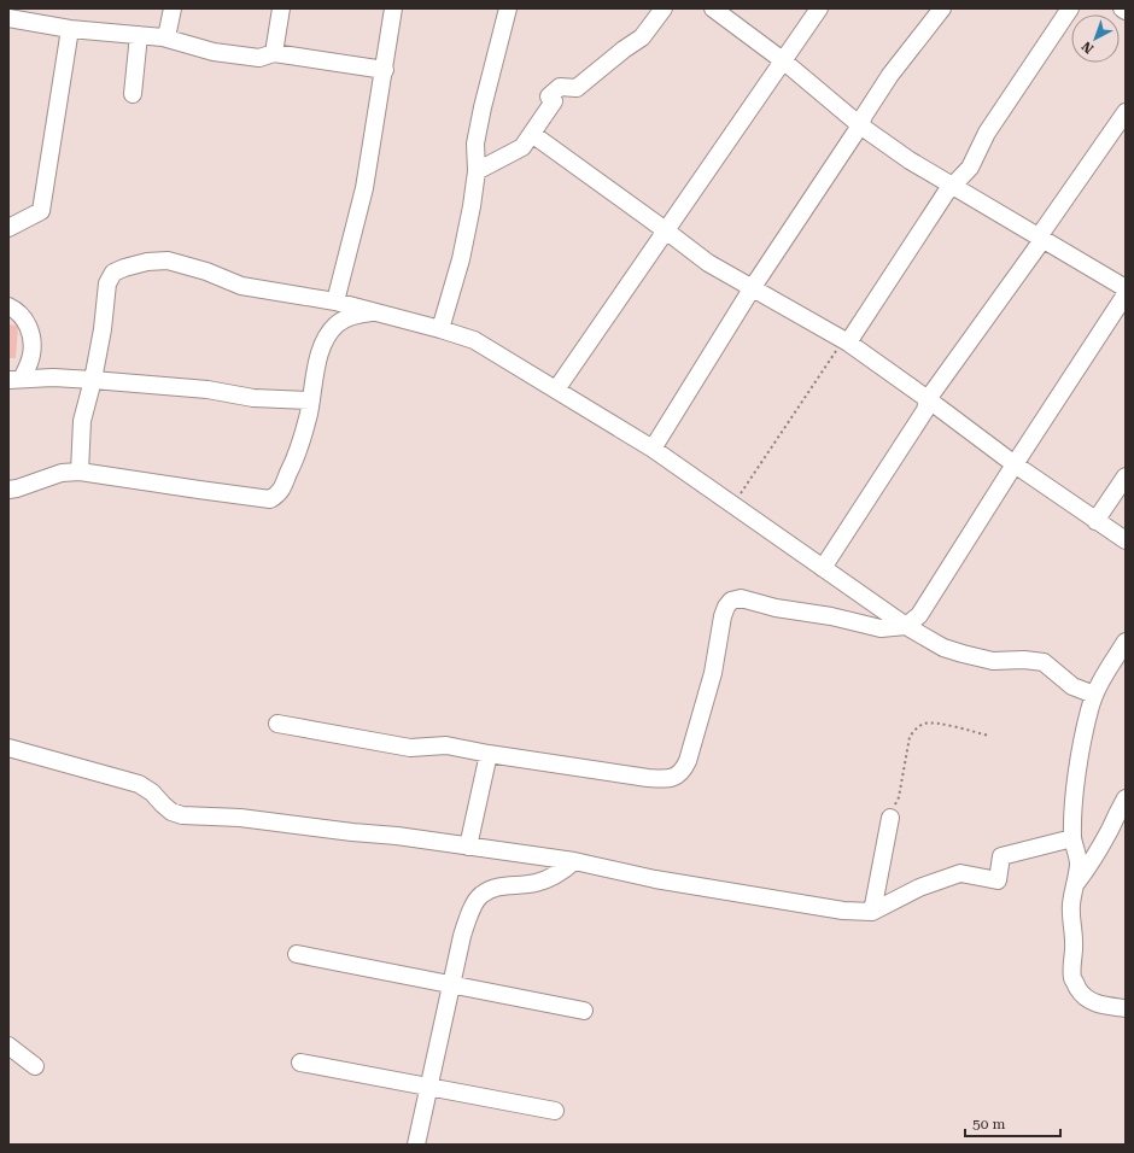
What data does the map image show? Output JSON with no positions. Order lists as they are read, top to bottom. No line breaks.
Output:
{"scale_bar":"50 m","north":"bottom left"}
